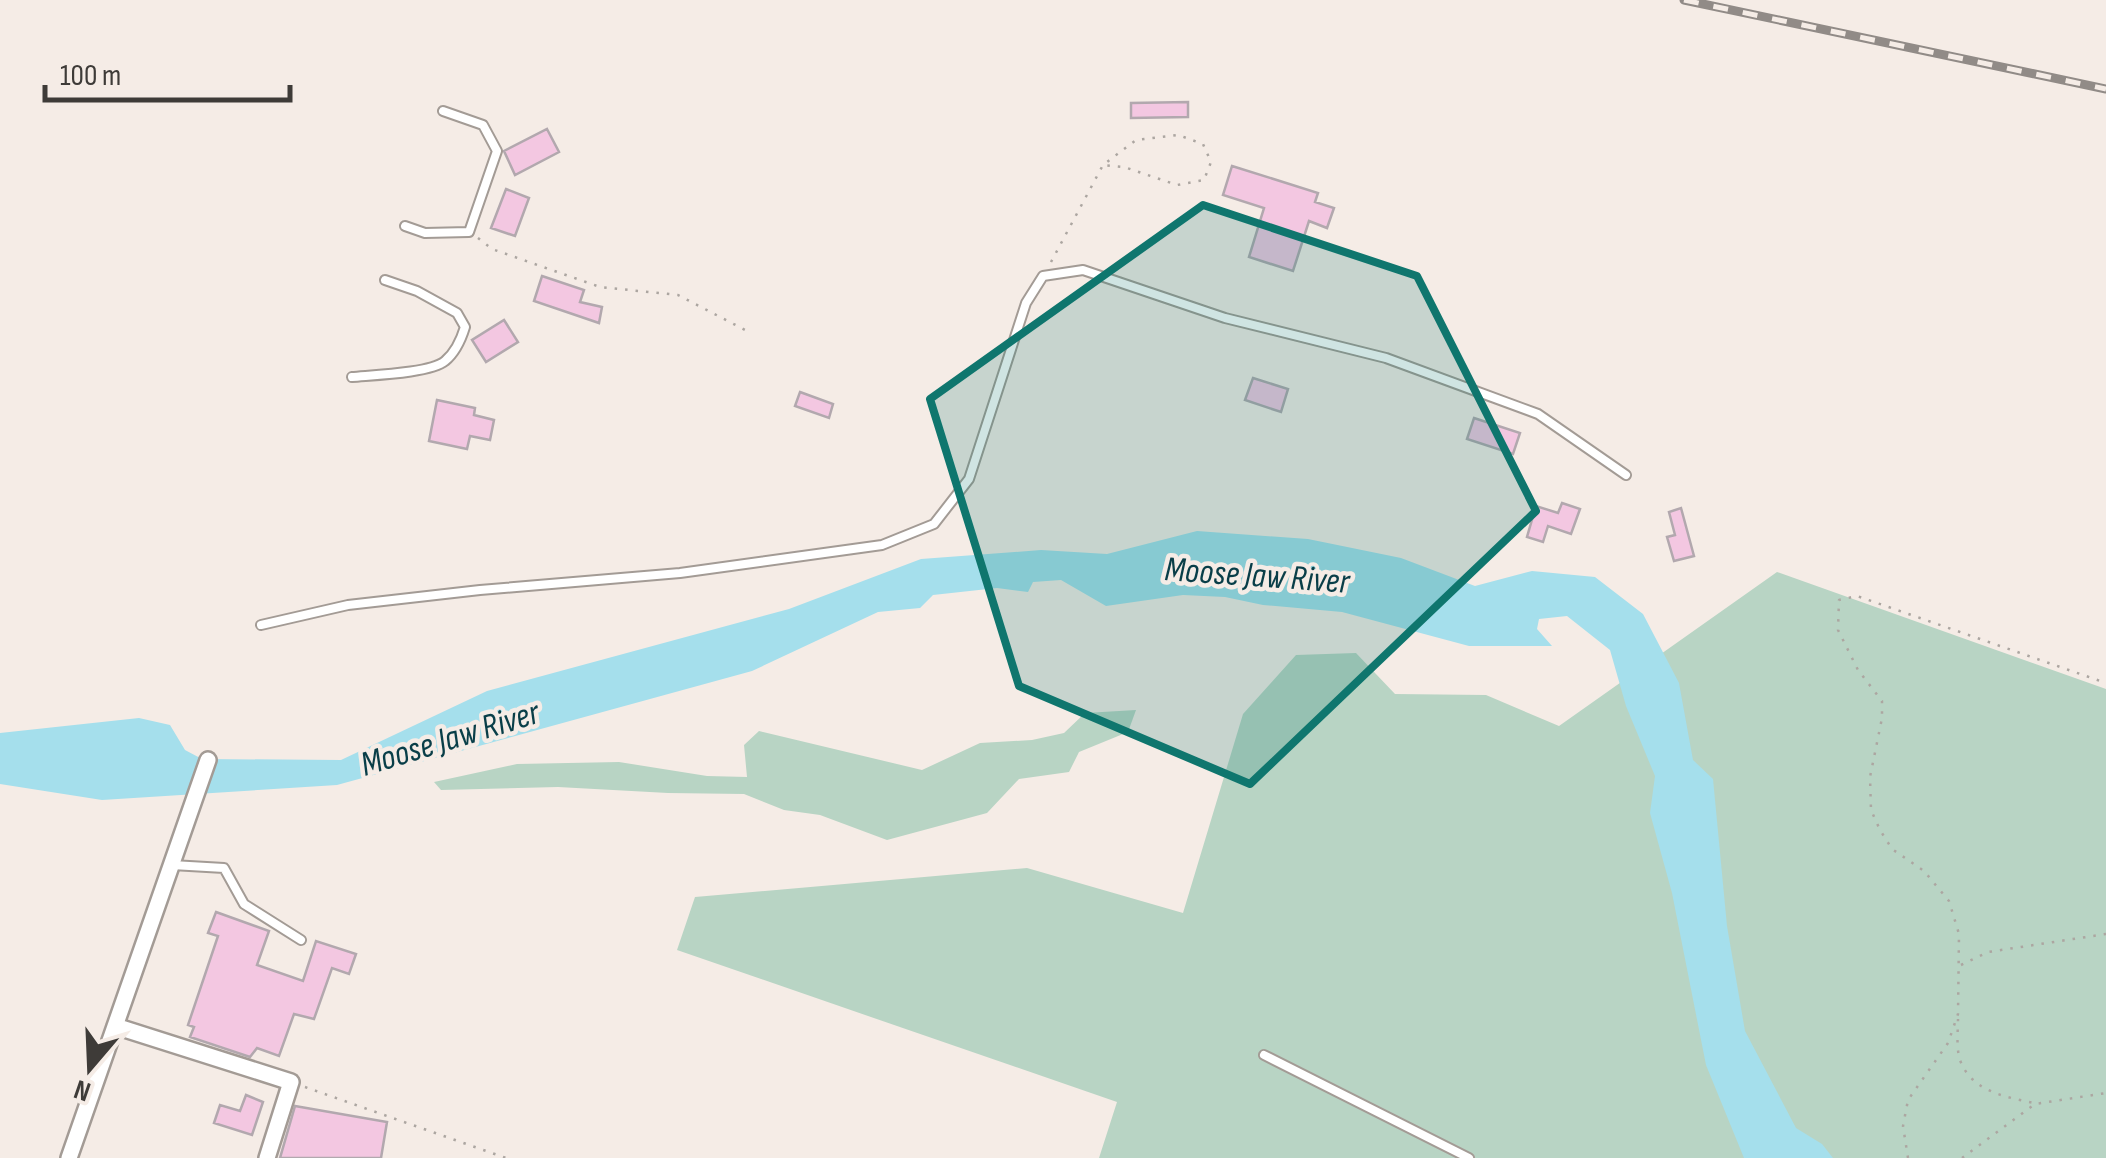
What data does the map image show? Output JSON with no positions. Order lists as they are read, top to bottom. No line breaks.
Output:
{"water":["Moose Jaw River"],"scale_bar":"100 m","north":"bottom"}
